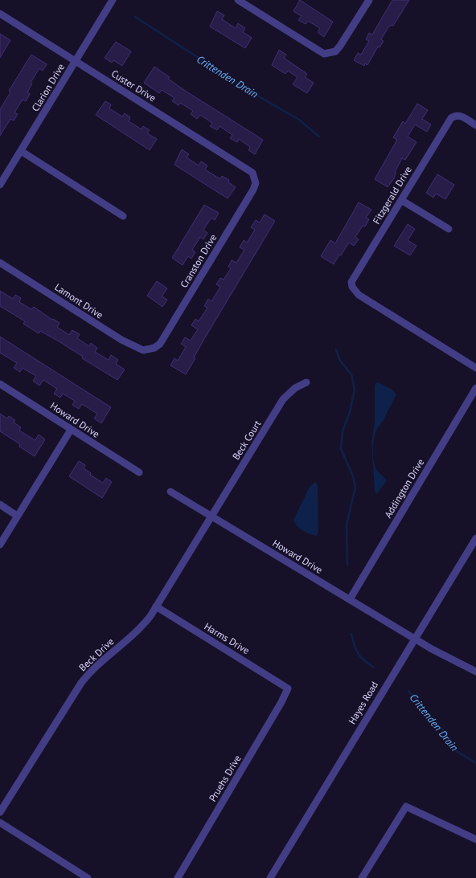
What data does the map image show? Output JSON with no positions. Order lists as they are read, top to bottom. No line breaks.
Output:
{"streets":{"street":["Custer Drive","Clarion Drive","Fitzgerald Drive","Cranston Drive","Lamont Drive","Howard Drive","Beck Court","Addington Drive","Harms Drive","Beck Drive","Hayes Road","Pruehs Drive"]},"crossings":[["Custer Drive","Clarion Drive"],["Custer Drive","Cranston Drive"],["Cranston Drive","Lamont Drive"],["Howard Drive","Beck Court"],["Howard Drive","Addington Drive"],["Howard Drive","Beck Drive"],["Howard Drive","Hayes Road"],["Beck Court","Beck Drive"],["Harms Drive","Beck Drive"],["Harms Drive","Pruehs Drive"]],"water":["Crittenden Drain"]}
